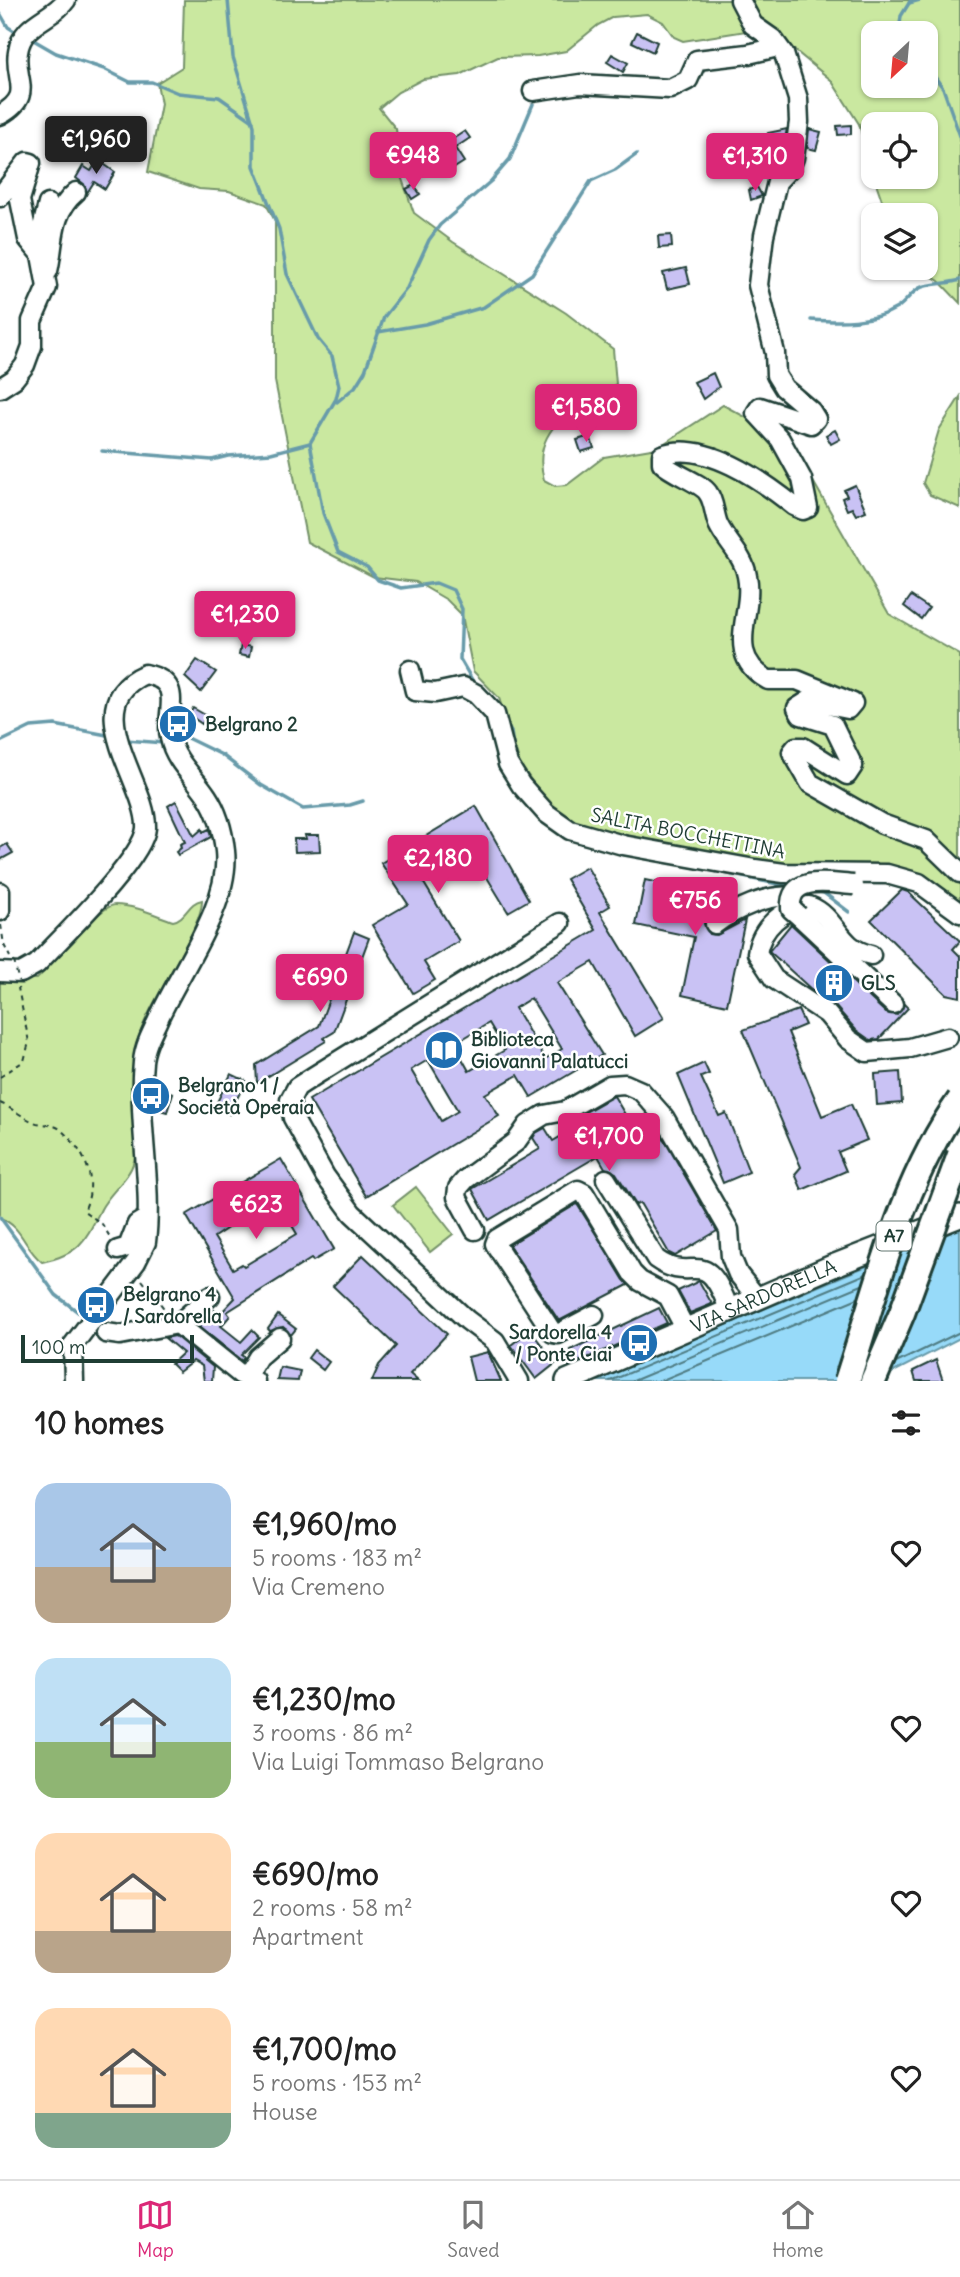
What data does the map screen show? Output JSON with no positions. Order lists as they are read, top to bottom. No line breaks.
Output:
{"streets":{"highway":["A7"],"main road":["VIA SARDORELLA"],"street":["SALITA BOCCHETTINA"]},"places":{"bus stop":["Belgrano 2","Belgrano 1 / Società Operaia","Belgrano 4 / Sardorella","Sardorella 4 / Ponte Ciai"],"building":["GLS"],"library":["Biblioteca Giovanni Palatucci"]},"scale_bar":"100 m","north":"bottom left","page":{"price":["€1,960","€948","€1,310","€1,580","€1,230","€2,180","€756","€690","€1,700","€623"],"scale":"100 m","heading":"10 homes","list":[{"name":"€1,960/mo","note":"5 rooms · 183 m² · Via Cremeno"},{"name":"€1,230/mo","note":"3 rooms · 86 m² · Via Luigi Tommaso Belgrano"},{"name":"€690/mo","note":"2 rooms · 58 m² · Apartment"},{"name":"€1,700/mo","note":"5 rooms · 153 m² · House"}],"tabs":["Map","Saved","Home"]}}
